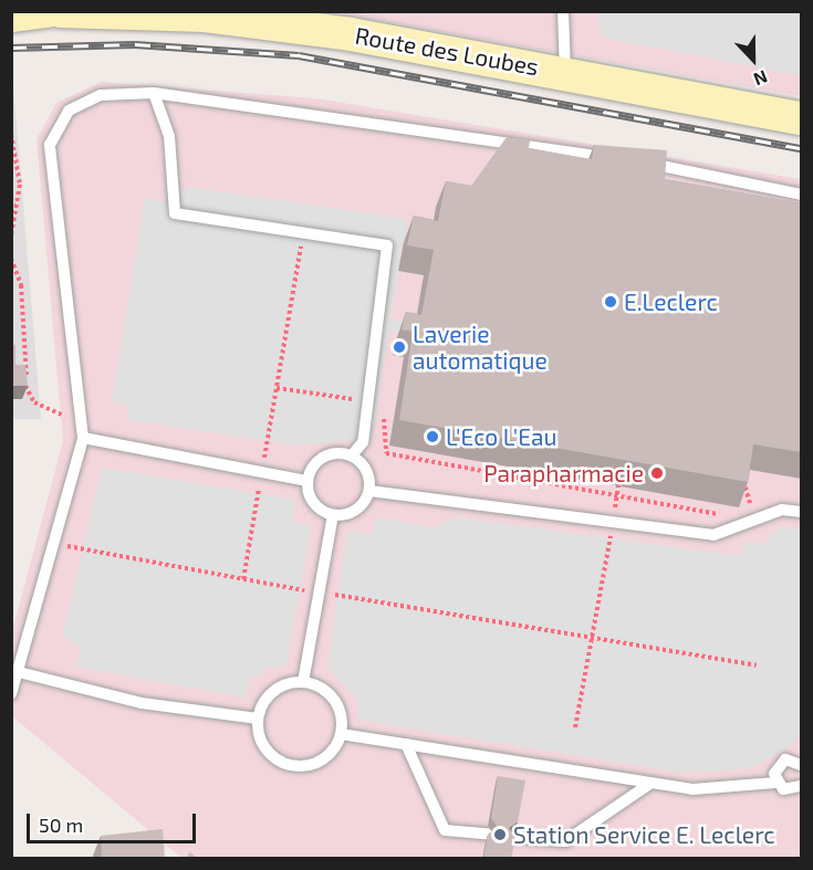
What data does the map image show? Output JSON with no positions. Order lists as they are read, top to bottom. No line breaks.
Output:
{"streets":{"main road":["Route des Loubes"]},"places":["E.Leclerc","Laverie automatique","L'Eco L'Eau","Parapharmacie","Station Service E. Leclerc"],"scale_bar":"50 m","north":"bottom"}
